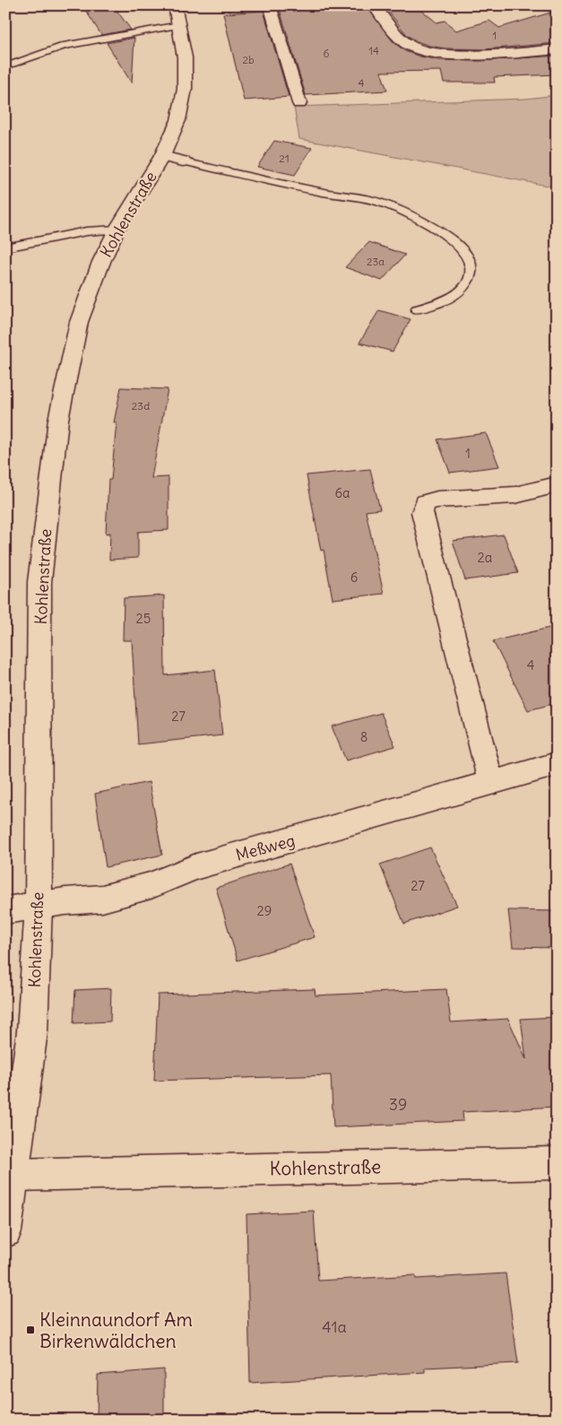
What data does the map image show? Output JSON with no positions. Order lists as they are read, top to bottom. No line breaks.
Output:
{"streets":{"street":["Kohlenstraße","Meßweg"]},"crossings":[["Kohlenstraße","Meßweg"]],"places":{"transit":["Kleinnaundorf Am Birkenwäldchen"]},"house_numbers":["1","14","6","2b","4","21","23a","23d","1","6a","2a","6","25","4","27","8","27","29","39","41a"]}
